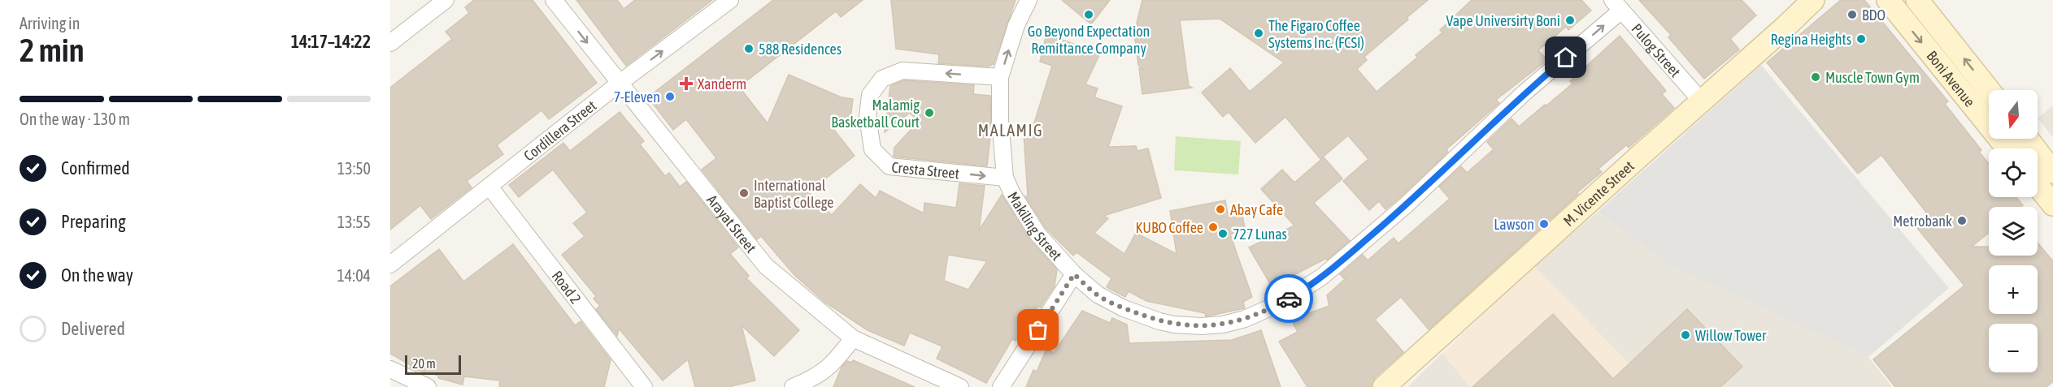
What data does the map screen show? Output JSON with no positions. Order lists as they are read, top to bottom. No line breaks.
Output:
{"streets":{"street":["Pulog Street","Boni Avenue","Cordillera Street","Cresta Street","M. Vicente Street","Arayat Street","Makiling Street","Road 2"]},"crossings":[["Pulog Street","M. Vicente Street"],["Pulog Street","Makiling Street"],["Cordillera Street","Arayat Street"],["Cordillera Street","Road 2"],["Cresta Street","Makiling Street"]],"one_way":["Makiling Street"],"districts":["MALAMIG"],"places":{"other":["Go Beyond Expectation Remittance Company","BDO","Vape Universirty Boni","The Figaro Coffee Systems Inc. (FCSI)","Regina Heights","588 Residences","Muscle Town Gym","7-Eleven","Malamig Basketball Court","International Baptist College","Abay Cafe","Metrobank","Lawson","KUBO Coffee","727 Lunas","Willow Tower"],"health":["Xanderm"]},"scale_bar":"20 m","north":"bottom","page":{"heading":["2 min","Arriving in","14:17–14:22"],"bar":"On the way · 130 m","map_buttons":["+","−"],"list":[["Confirmed","13:50"],["Preparing","13:55"],["On the way","14:04"],"Delivered"],"scale":"20 m"}}
